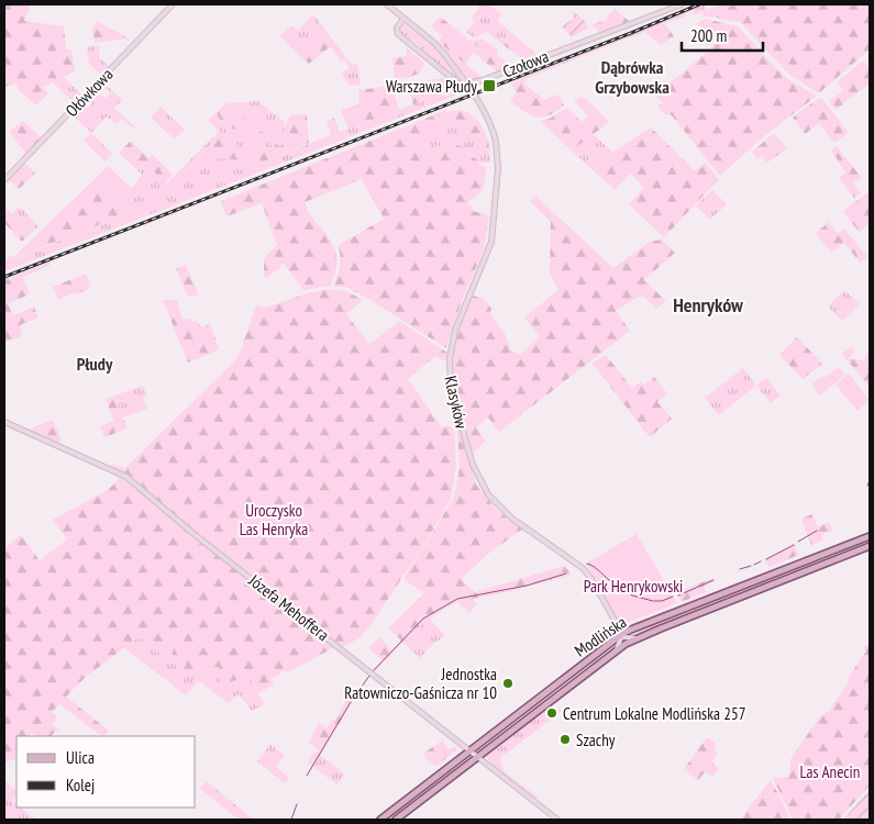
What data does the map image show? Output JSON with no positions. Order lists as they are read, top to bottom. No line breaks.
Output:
{"streets":{"main road":["Modlińska"],"street":["Czołowa","Ołówkowa","Klasyków","Józefa Mehoffera"]},"crossings":[["Czołowa","Klasyków"],["Klasyków","Modlińska"],["Józefa Mehoffera","Modlińska"]],"districts":["Dąbrówka Grzybowska","Henryków","Płudy"],"parks":["Uroczysko Las Henryka","Park Henrykowski","Las Anecin"],"places":{"transit":["Warszawa Płudy"],"other":["Jednostka Ratowniczo-Gaśnicza nr 10","Centrum Lokalne Modlińska 257","Szachy"]},"legend":["Ulica","Kolej"],"scale_bar":"200 m"}
